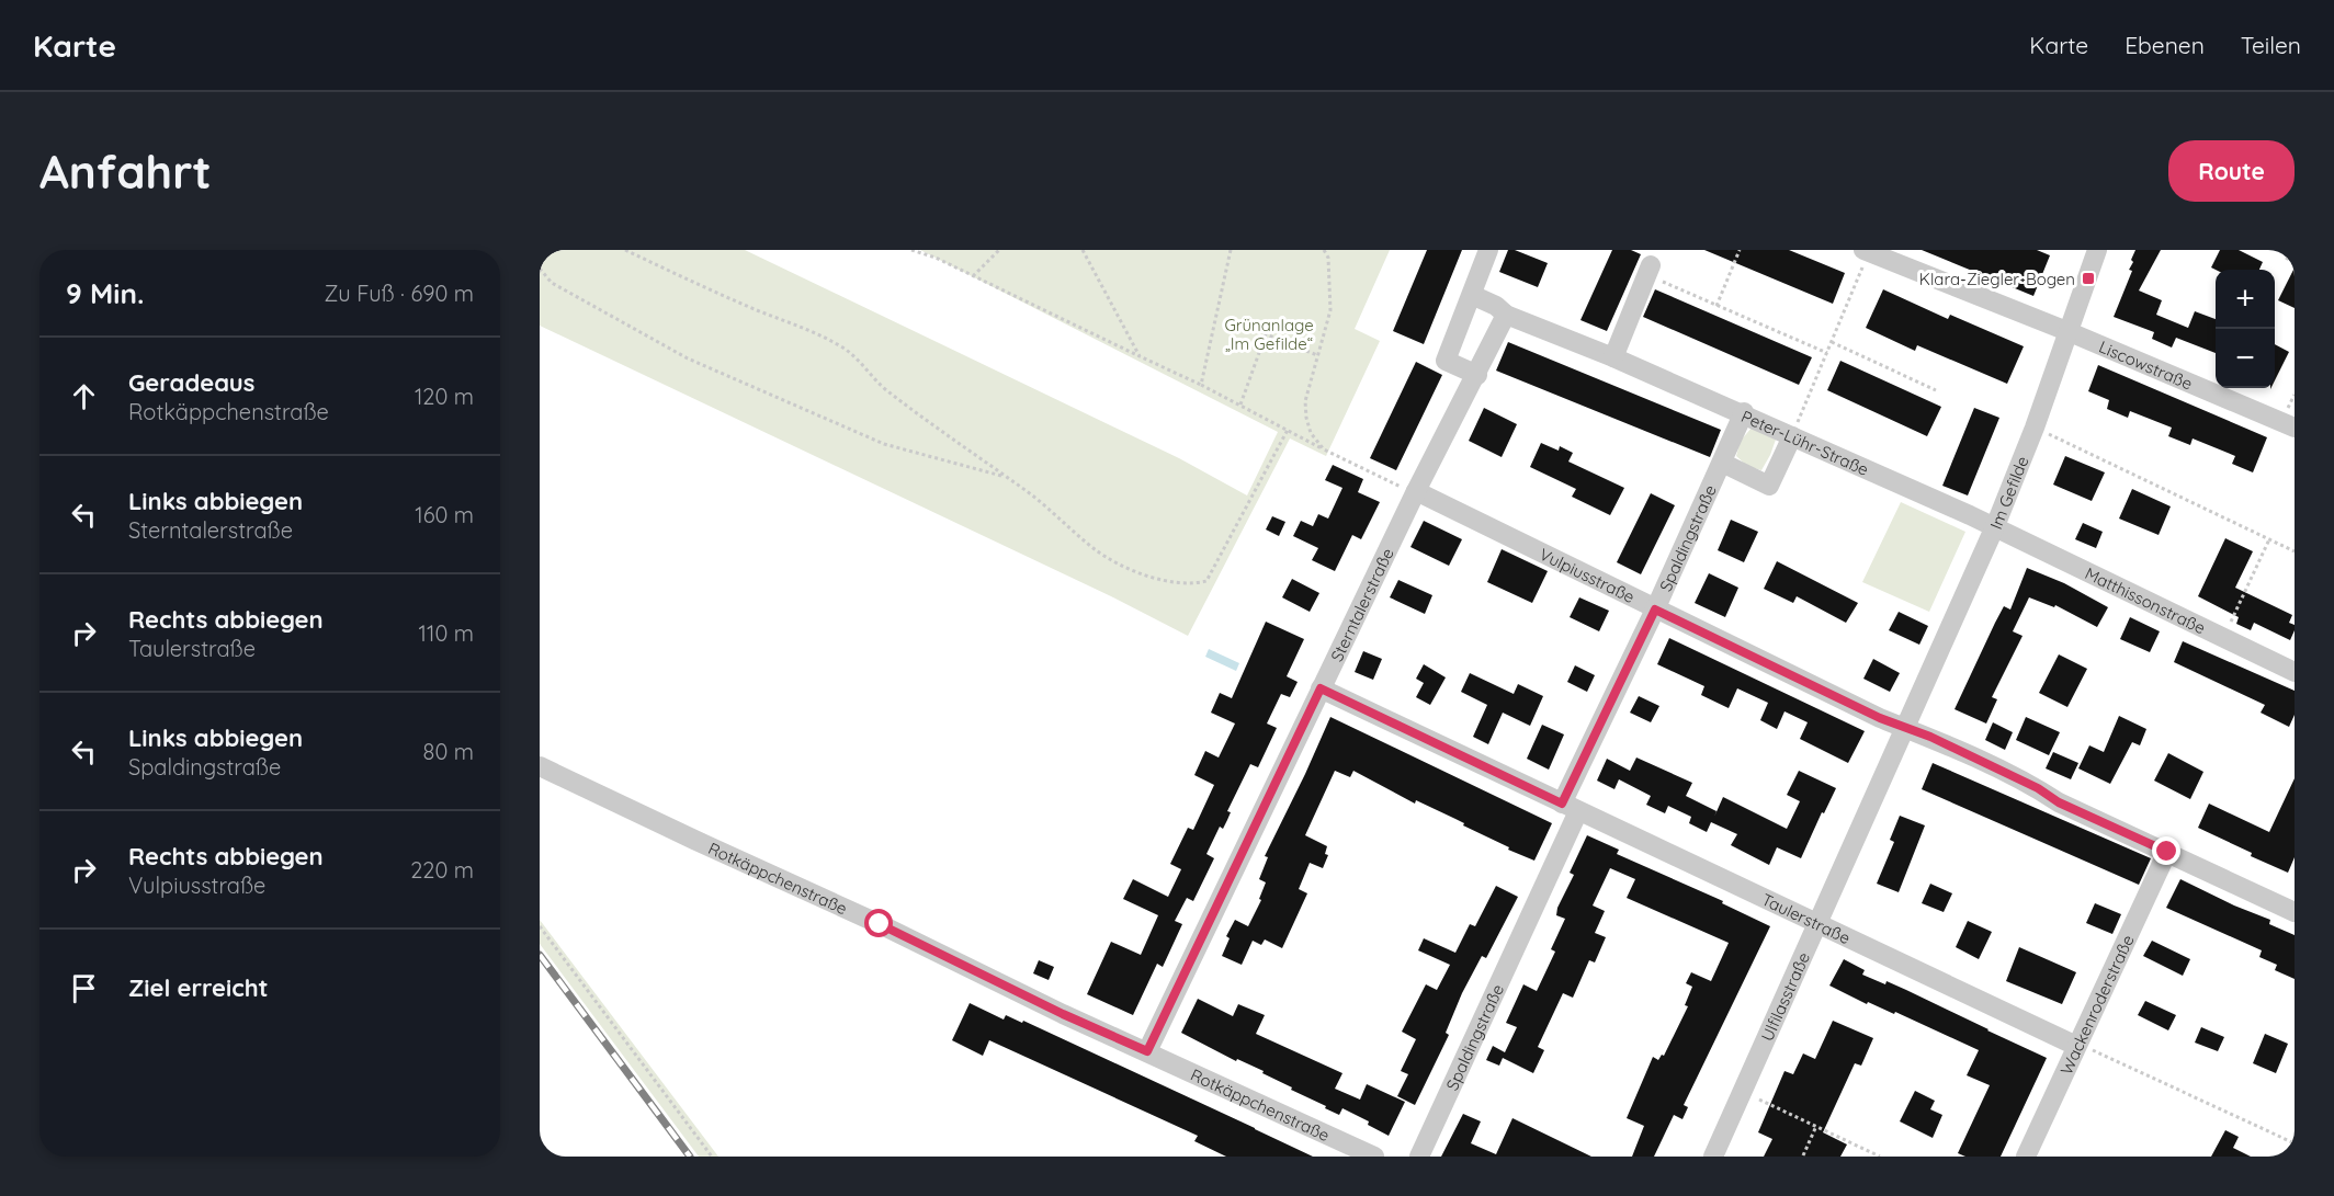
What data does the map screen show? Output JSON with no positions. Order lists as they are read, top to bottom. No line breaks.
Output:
{"streets":{"street":["Liscowstraße","Peter-Lühr-Straße","Im Gefilde","Spaldingstraße","Vulpiusstraße","Matthissonstraße","Sterntalerstraße","Rotkäppchenstraße","Taulerstraße","Ulfilasstraße","Wackenroderstraße"]},"crossings":[["Liscowstraße","Im Gefilde"],["Peter-Lühr-Straße","Im Gefilde"],["Peter-Lühr-Straße","Spaldingstraße"],["Peter-Lühr-Straße","Matthissonstraße"],["Peter-Lühr-Straße","Sterntalerstraße"],["Im Gefilde","Vulpiusstraße"],["Im Gefilde","Matthissonstraße"],["Im Gefilde","Ulfilasstraße"],["Spaldingstraße","Vulpiusstraße"],["Spaldingstraße","Taulerstraße"],["Vulpiusstraße","Sterntalerstraße"],["Vulpiusstraße","Ulfilasstraße"],["Vulpiusstraße","Wackenroderstraße"],["Sterntalerstraße","Rotkäppchenstraße"],["Sterntalerstraße","Taulerstraße"],["Taulerstraße","Ulfilasstraße"],["Taulerstraße","Wackenroderstraße"]],"parks":["Grünanlage „Im Gefilde“"],"places":{"transit":["Klara-Ziegler-Bogen"]},"page":{"header":"Karte","nav":["Karte","Ebenen","Teilen"],"buttons":"Route","title":"Anfahrt","heading":["9 Min.","Zu Fuß · 690 m"],"map_buttons":["+","−"],"list":[["Geradeaus","Rotkäppchenstraße","120 m"],["Links abbiegen","Sterntalerstraße","160 m"],["Rechts abbiegen","Taulerstraße","110 m"],["Links abbiegen","Spaldingstraße","80 m"],["Rechts abbiegen","Vulpiusstraße","220 m"],"Ziel erreicht"]}}
